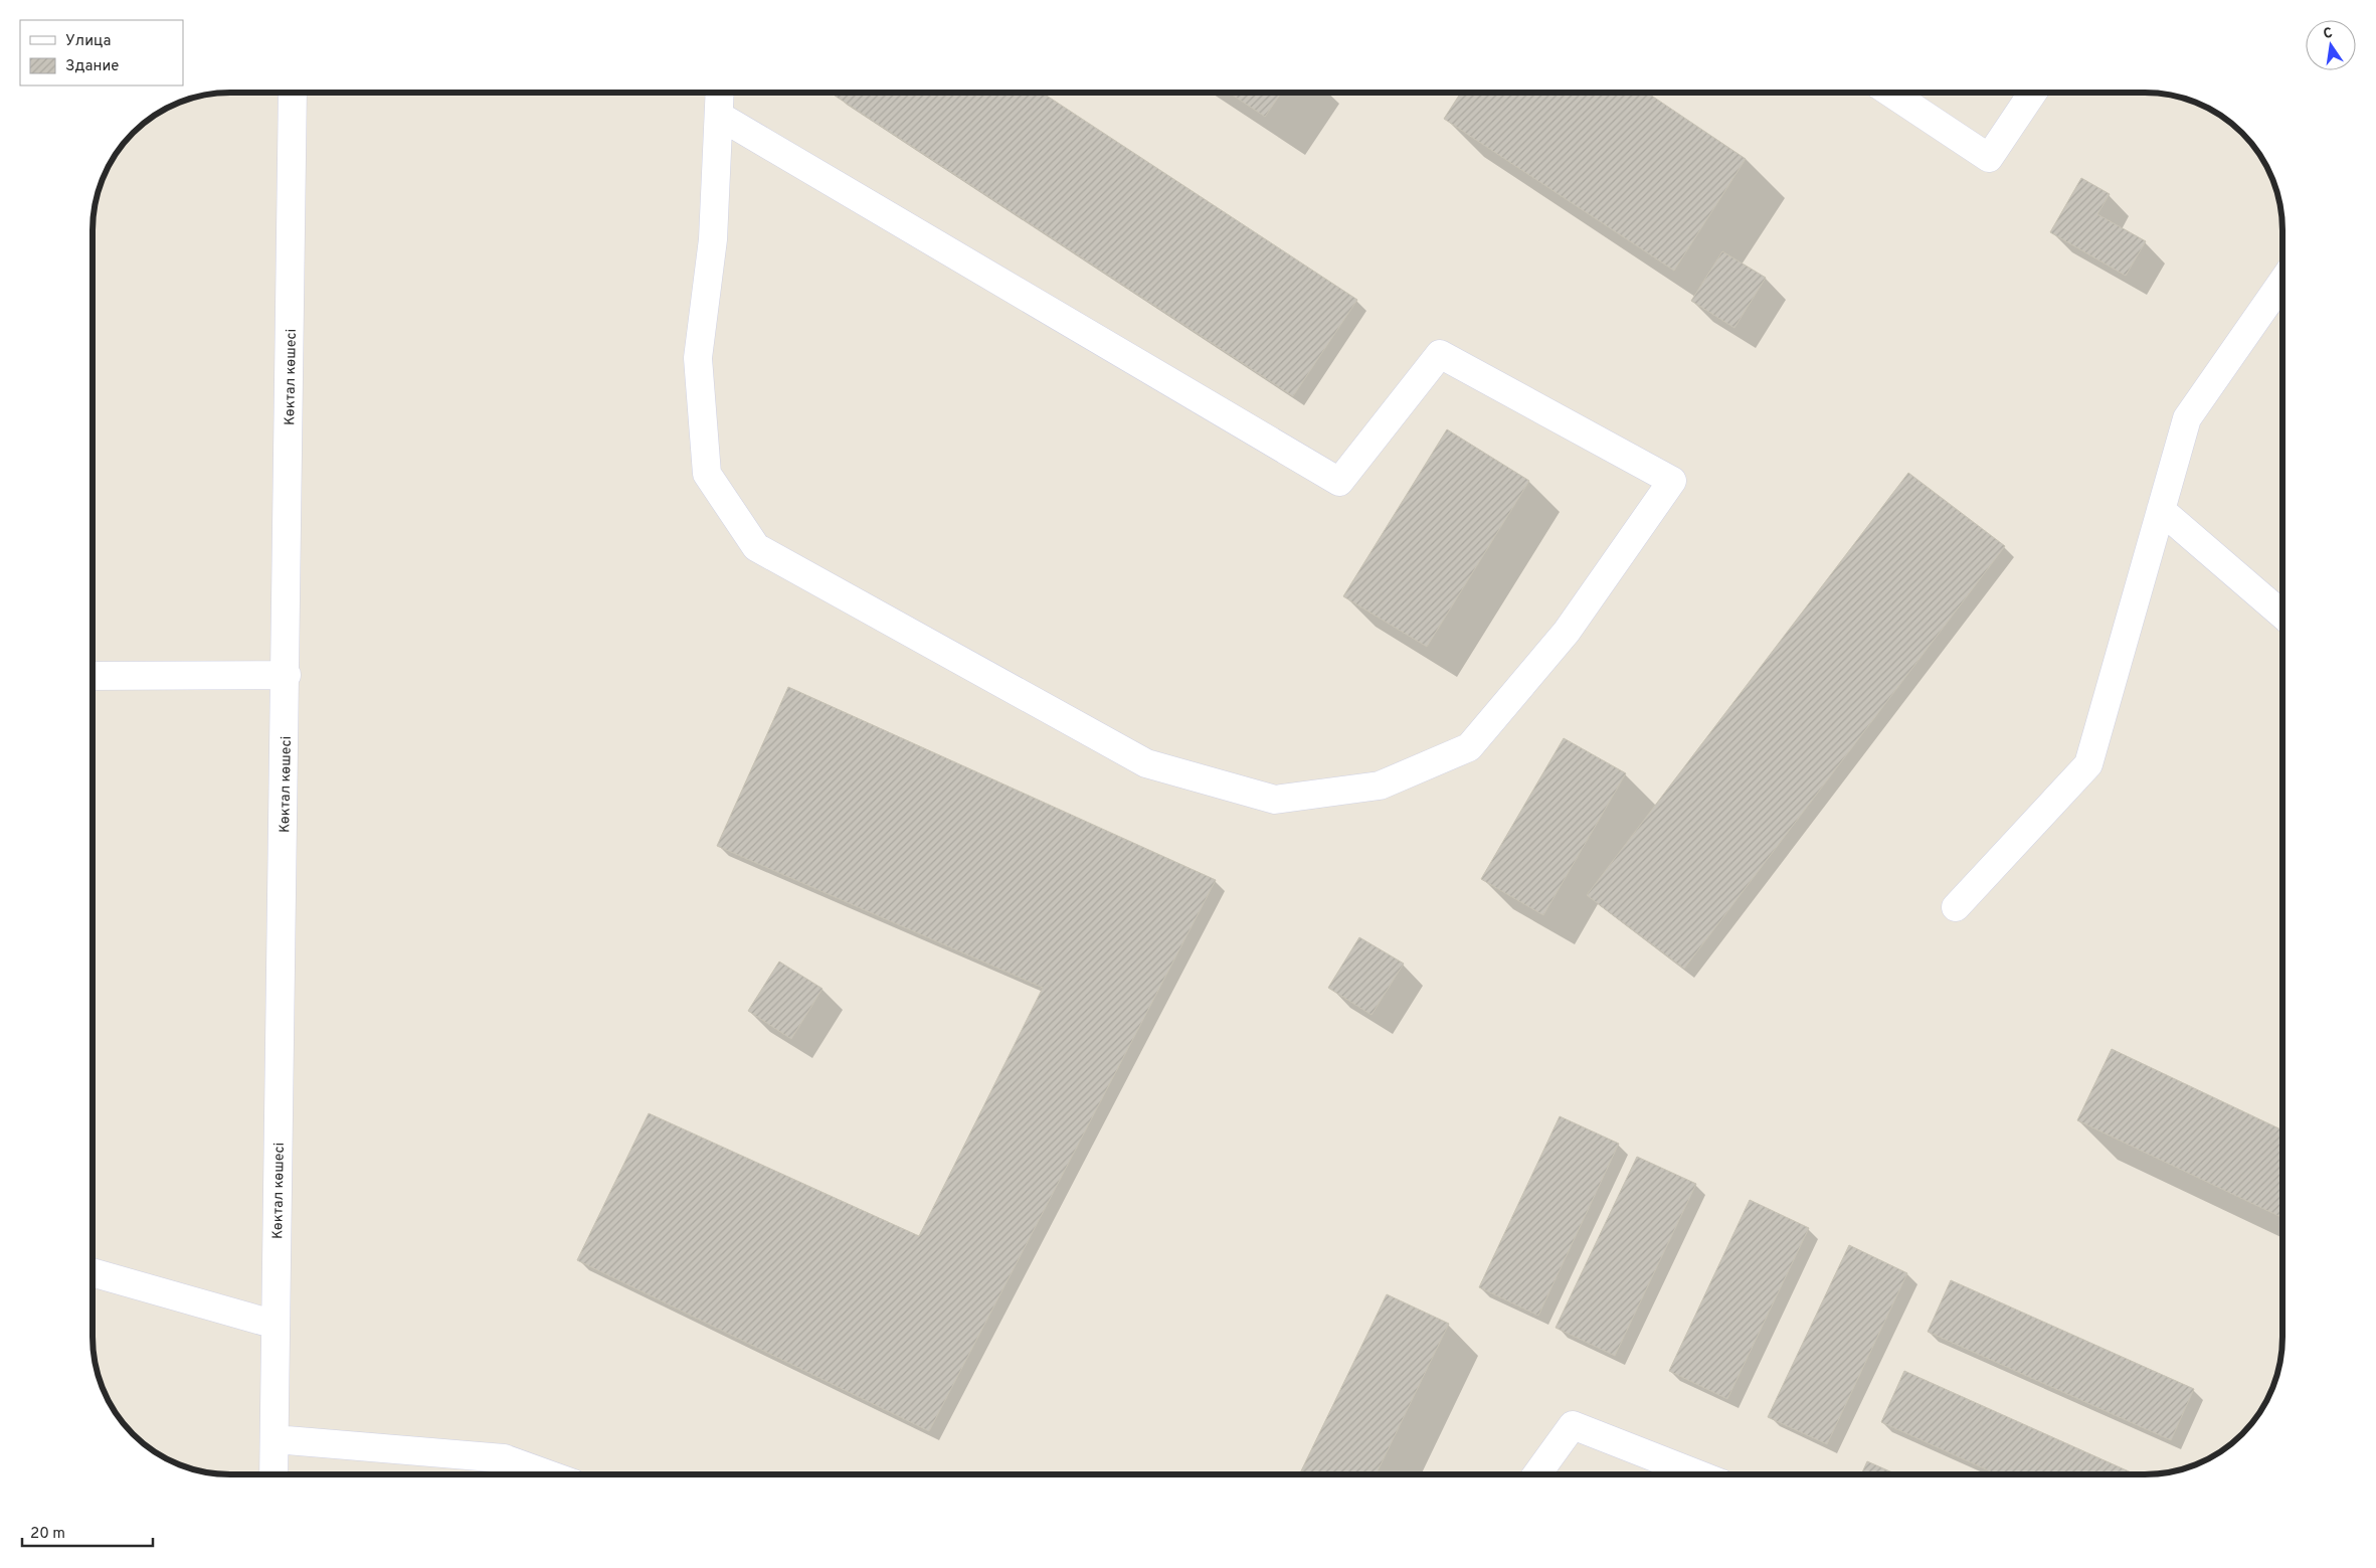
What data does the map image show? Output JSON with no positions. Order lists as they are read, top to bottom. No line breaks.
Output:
{"streets":{"street":["Көктал көшесі"]},"legend":["Улица","Здание"],"scale_bar":"20 m","north":"top"}
